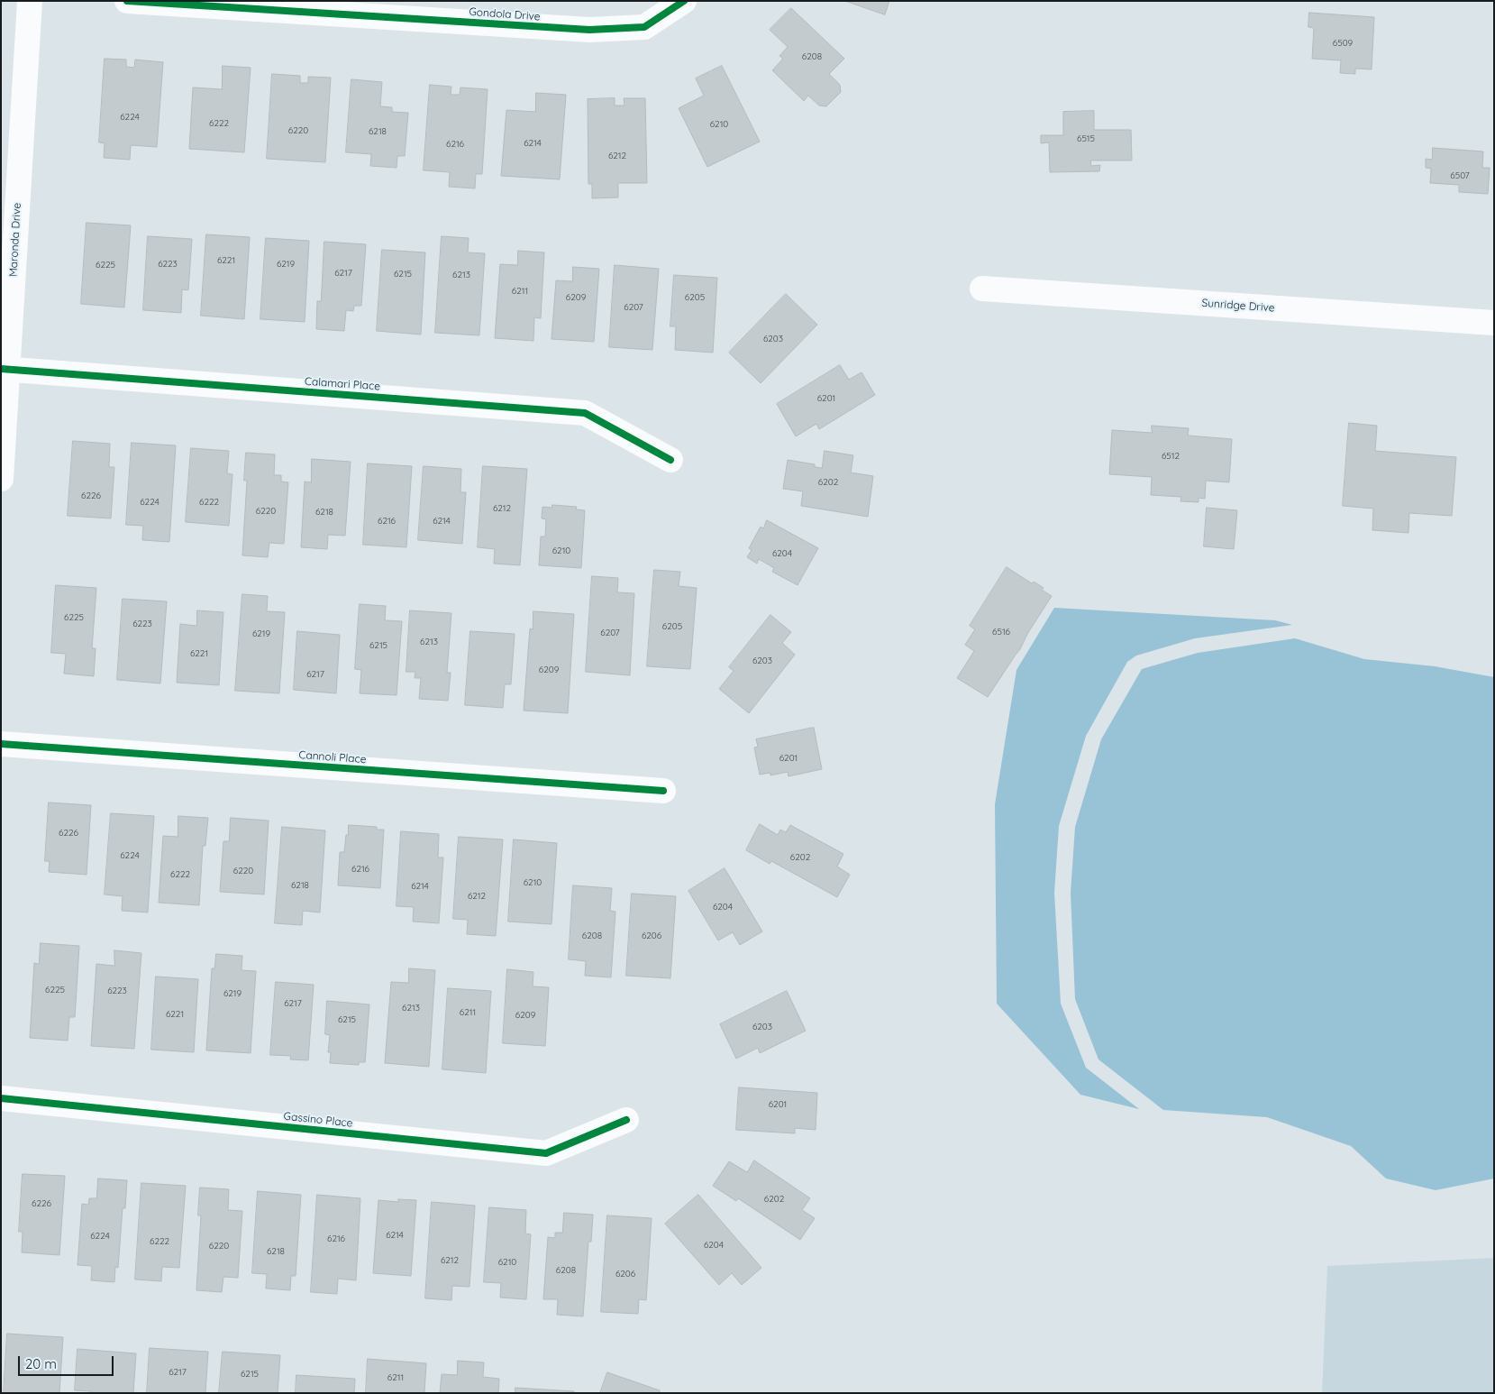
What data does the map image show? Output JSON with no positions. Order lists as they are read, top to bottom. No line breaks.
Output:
{"streets":{"street":["Gondola Drive","Maronda Drive","Sunridge Drive","Calamari Place","Cannoli Place","Gassino Place"]},"crossings":[["Maronda Drive","Calamari Place"]],"house_numbers":["6509","6208","6224","6222","6210","6220","6218","6515","6214","6216","6212","6507","6221","6223","6219","6225","6217","6215","6213","6211","6209","6205","6207","6203","6201","6512","6202","6226","6224","6222","6212","6220","6218","6216","6214","6210","6204","6225","6223","6205","6516","6207","6219","6213","6215","6221","6203","6209","6217","6201","6226","6224","6202","6216","6220","6222","6210","6218","6214","6212","6204","6208","6206","6225","6223","6219","6217","6213","6211","6221","6209","6215","6203","6201","6202","6226","6214","6224","6216","6222","6204","6220","6218","6212","6210","6208","6206","6217","6215","6211"],"scale_bar":"20 m"}
